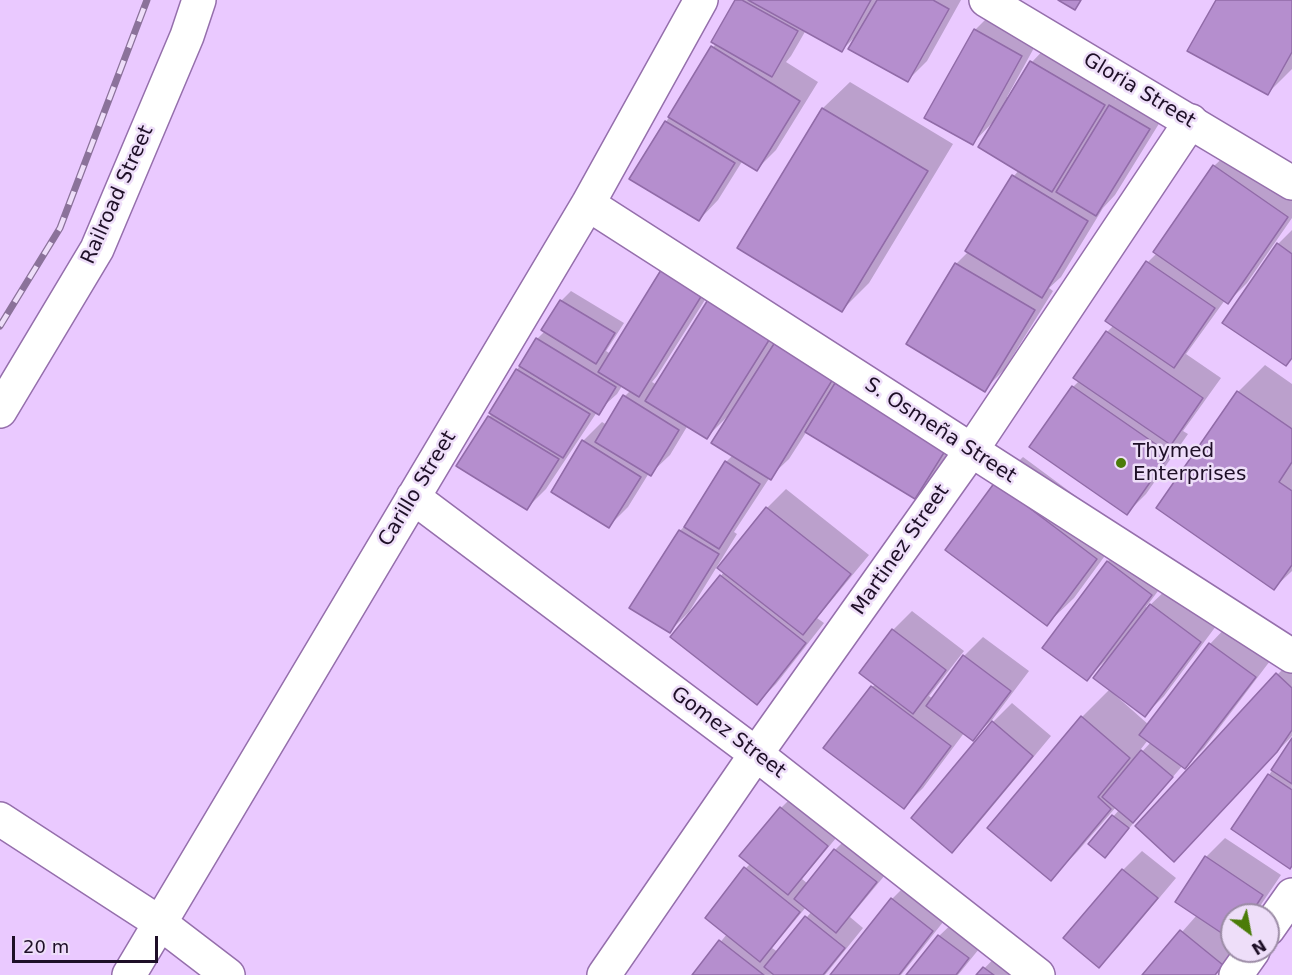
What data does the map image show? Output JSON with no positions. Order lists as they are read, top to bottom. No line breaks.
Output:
{"streets":{"street":["Gloria Street","Railroad Street","S. Osmeña Street","Carillo Street","Martinez Street","Gomez Street"]},"crossings":[["Gloria Street","Martinez Street"],["S. Osmeña Street","Carillo Street"],["S. Osmeña Street","Martinez Street"],["Carillo Street","Gomez Street"],["Martinez Street","Gomez Street"]],"places":["Thymed Enterprises"],"scale_bar":"20 m","north":"bottom right"}
